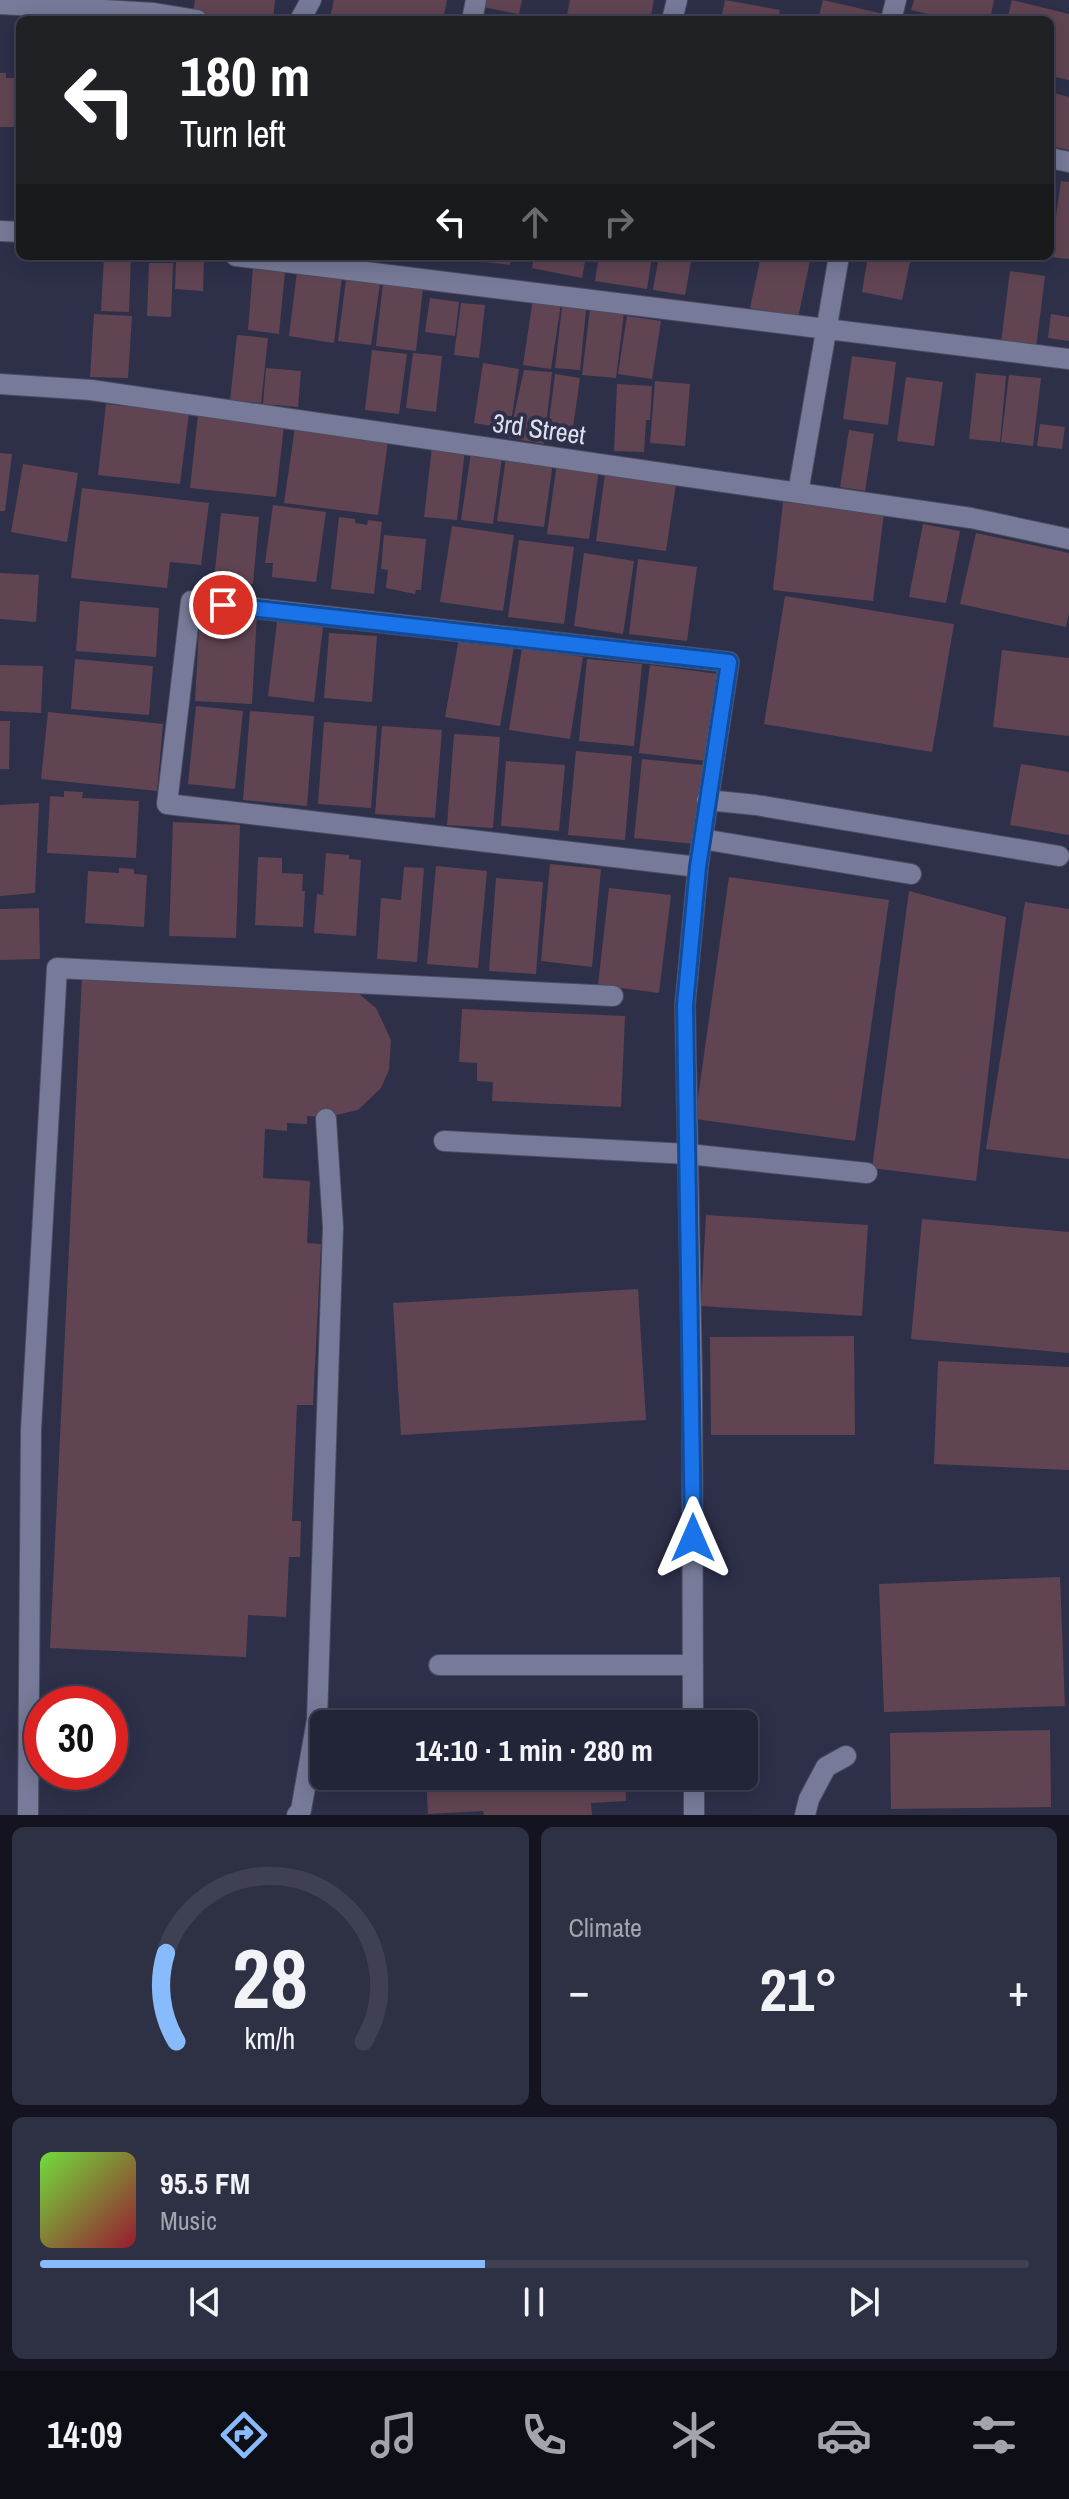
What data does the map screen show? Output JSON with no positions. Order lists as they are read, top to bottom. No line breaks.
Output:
{"streets":{"street":["3rd Street"]},"page":{"turn":["180 m","Turn left"],"limit":"30","trip":"14:10 · 1 min · 280 m","tile":"Climate","heat":["−","21°","+"],"song":["95.5 FM","Music"],"tabs":"14:09","gauge":["28","km/h"]}}
